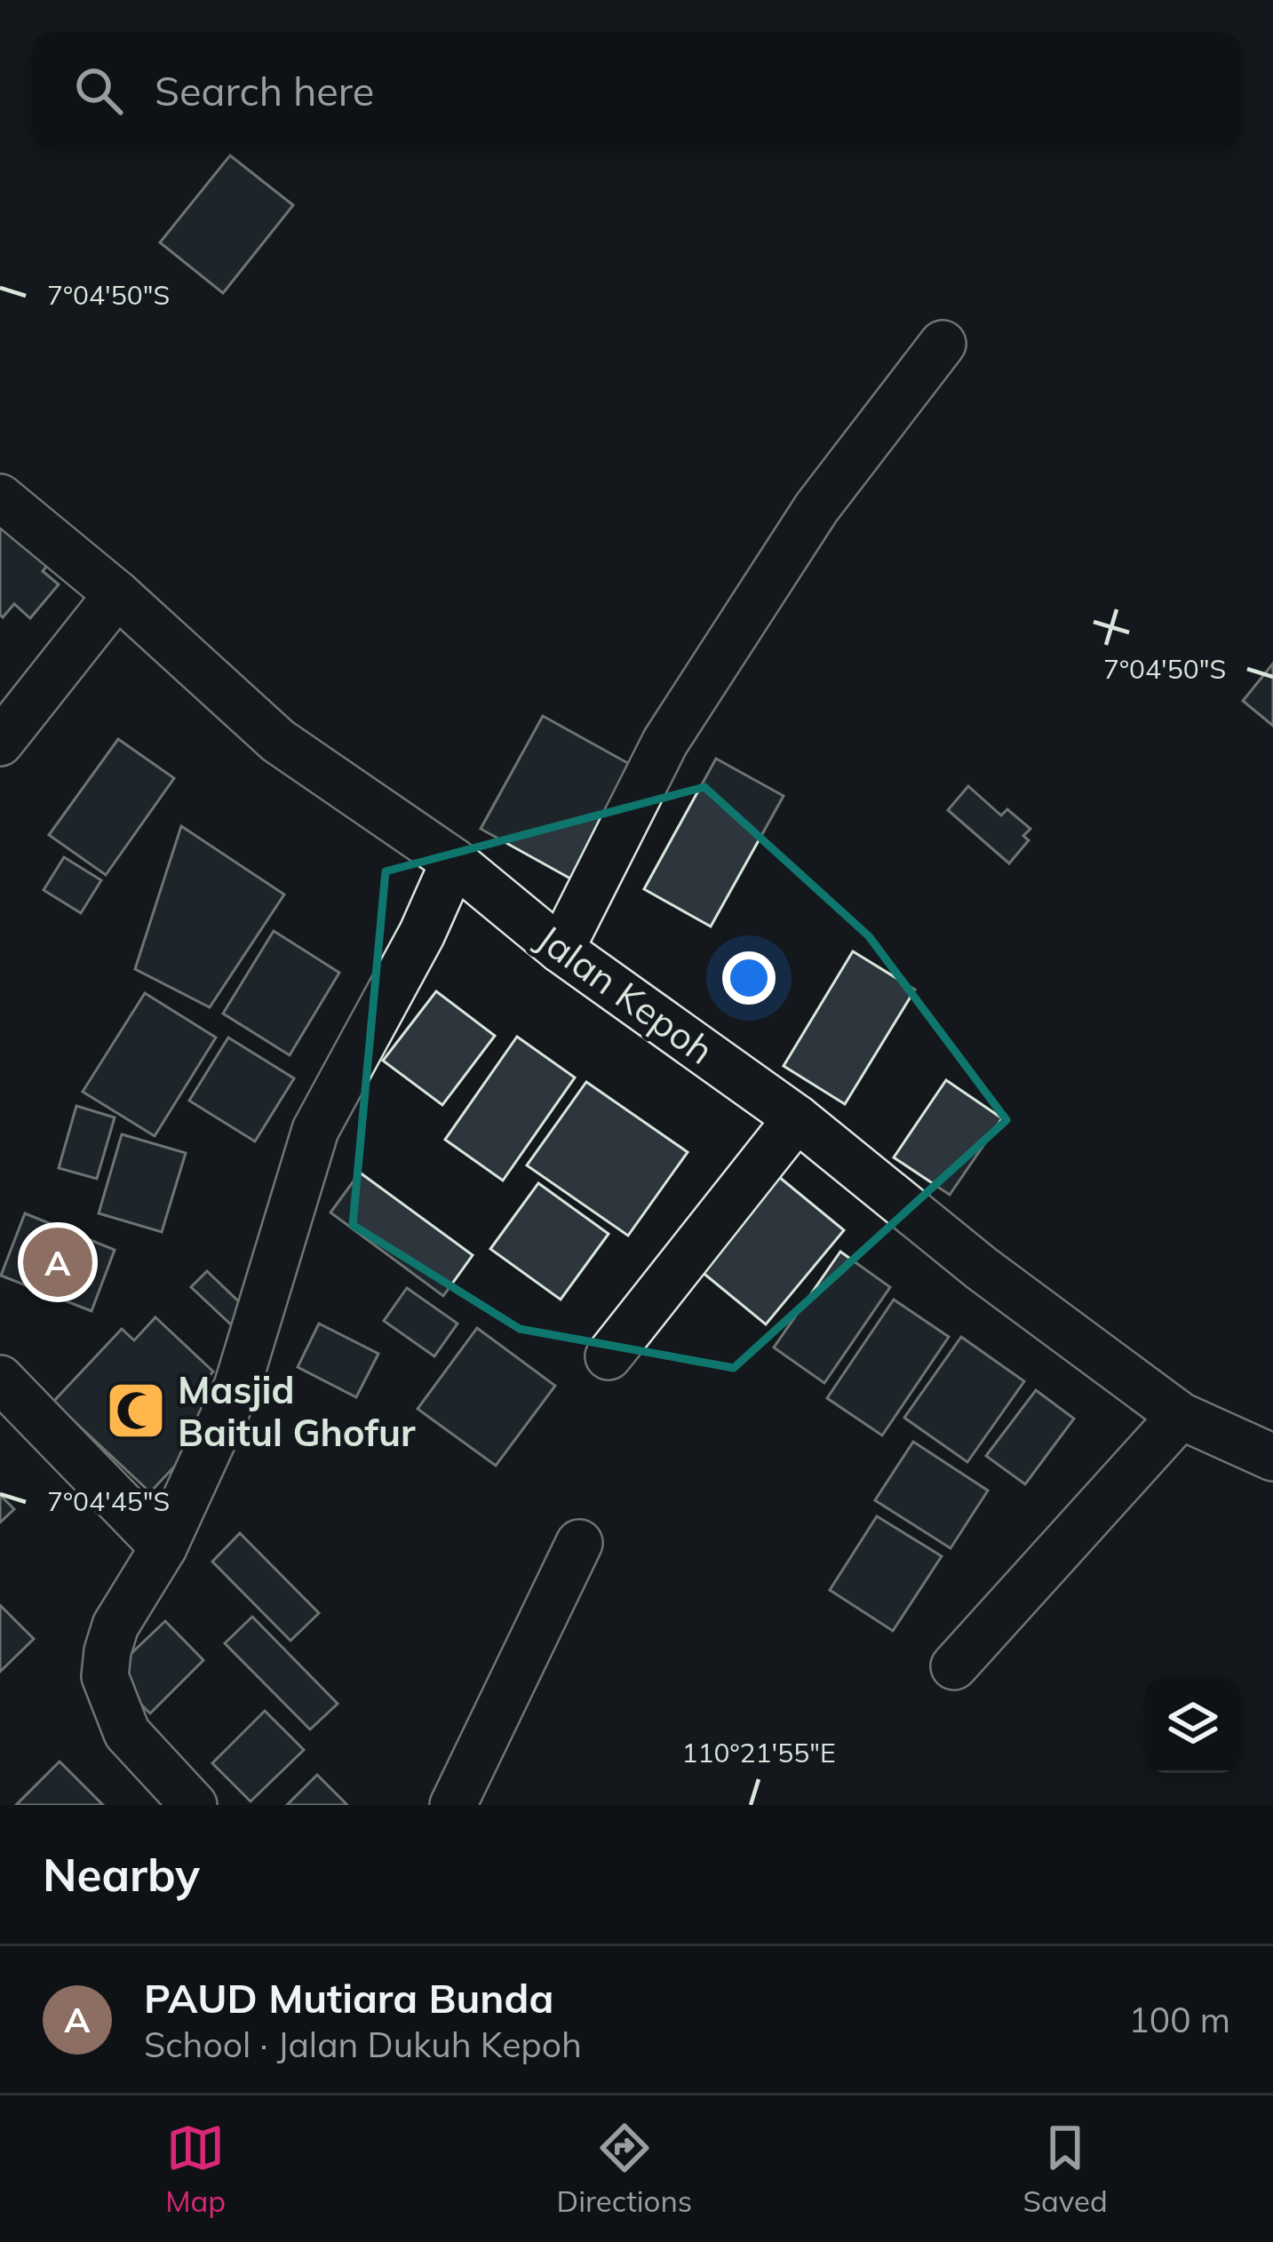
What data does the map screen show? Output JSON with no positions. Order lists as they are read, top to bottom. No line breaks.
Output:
{"streets":{"street":["Jalan Kepoh"]},"places":{"mosque":["Masjid Baitul Ghofur"]},"page":{"search":"Search here","pins":"A","heading":"Nearby","list":[{"mark":"A","name":"PAUD Mutiara Bunda","note":"School · Jalan Dukuh Kepoh","value":"100 m"}],"nav":["Map","Directions","Saved"]},"coordinates":["7°04'50\"S","7°04'45\"S","110°21'55\"E"]}
